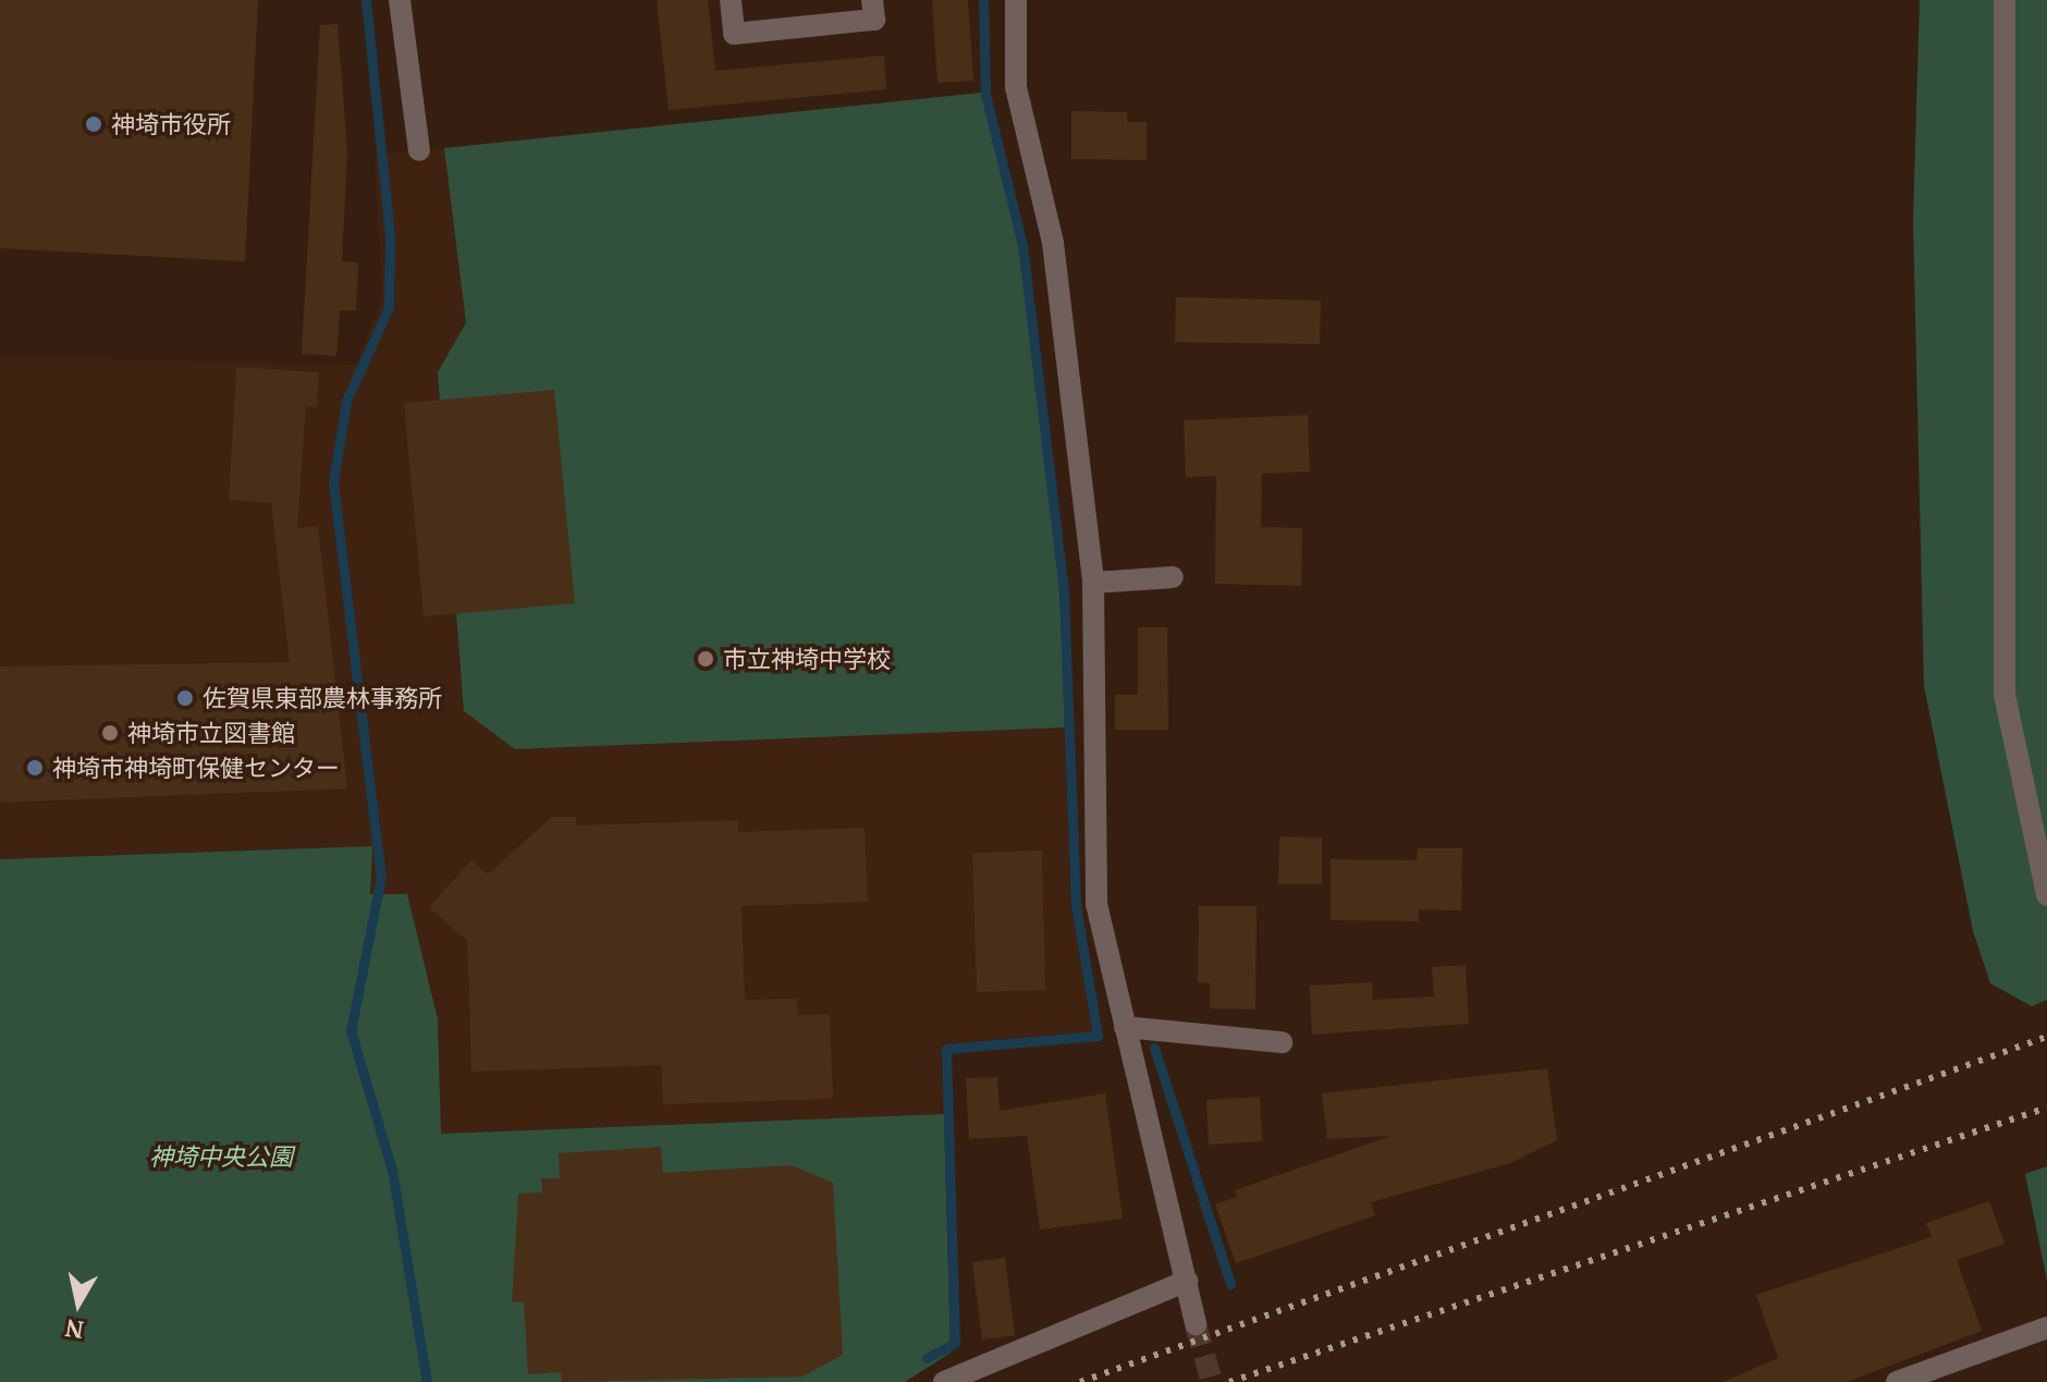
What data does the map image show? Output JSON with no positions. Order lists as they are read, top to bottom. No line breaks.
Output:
{"parks":["神埼中央公園"],"places":["神埼市役所","市立神埼中学校","佐賀県東部農林事務所","神埼市立図書館","神埼市神埼町保健センター"],"north":"bottom"}
